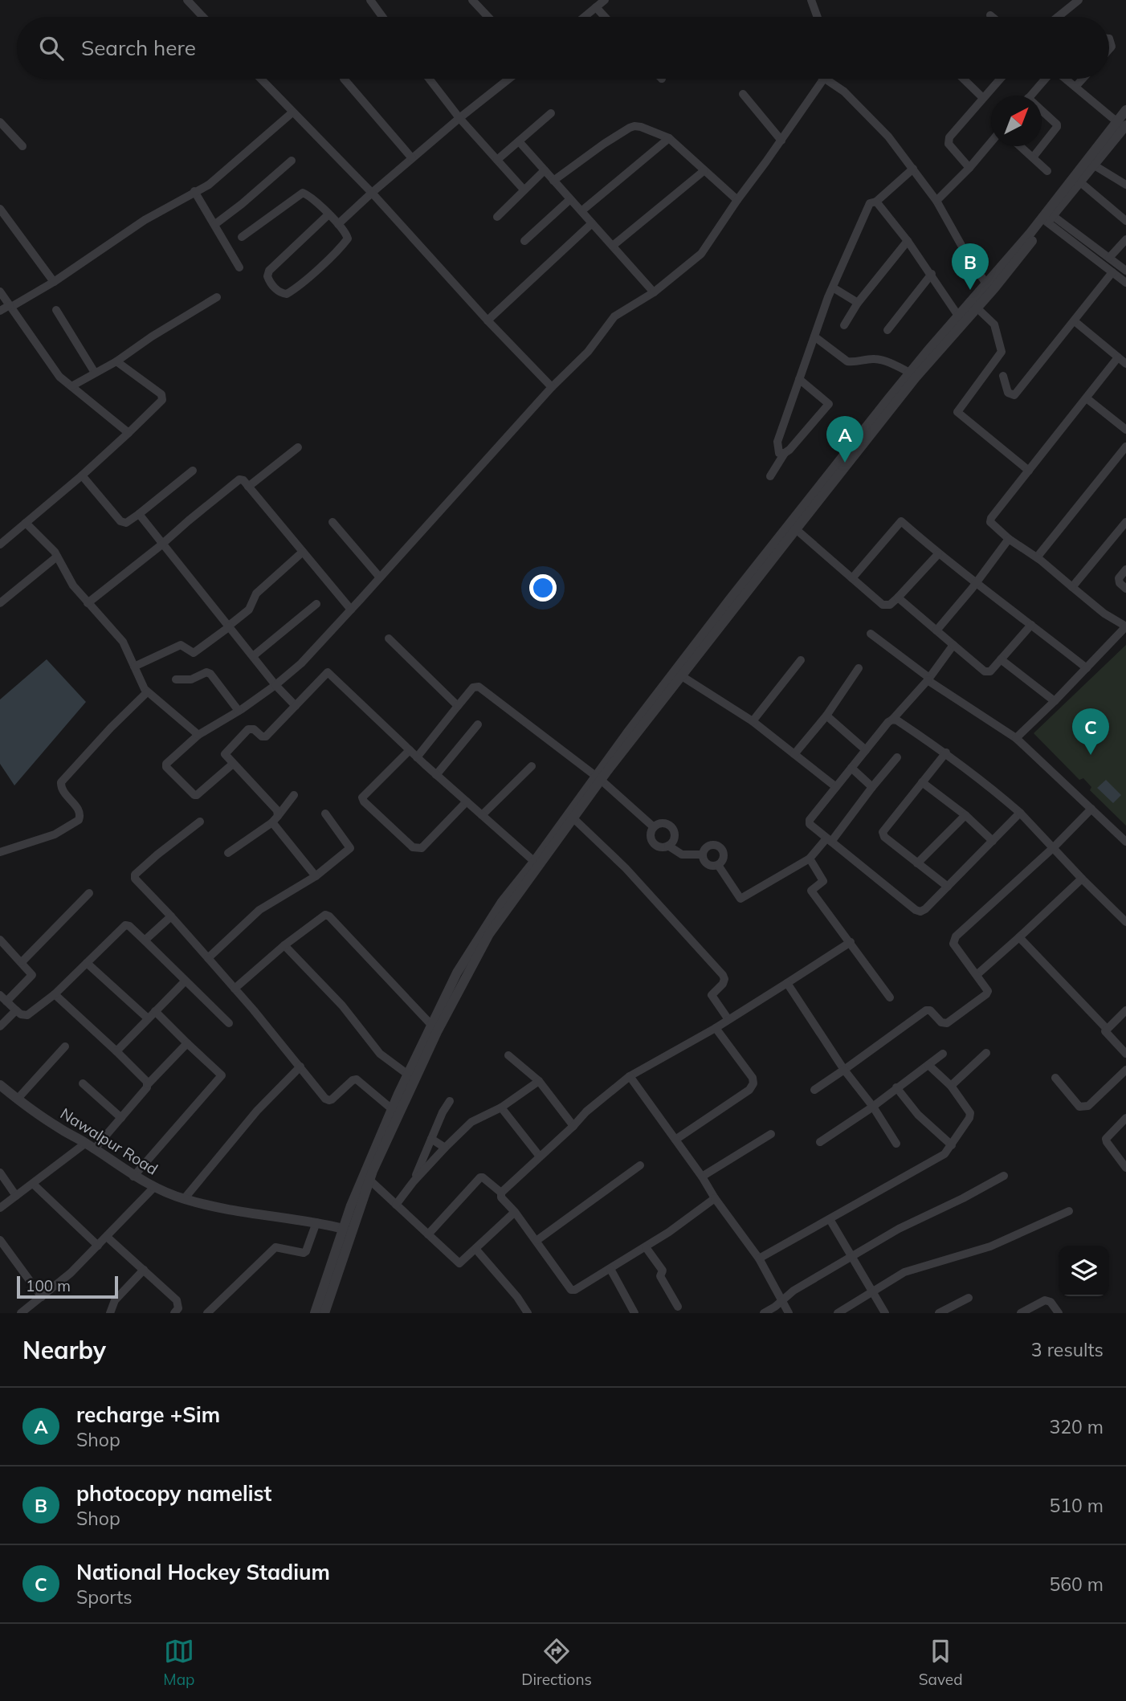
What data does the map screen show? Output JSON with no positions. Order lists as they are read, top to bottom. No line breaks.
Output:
{"streets":{"street":["Nawalpur Road"]},"scale_bar":"100 m","north":"top right","page":{"search":"Search here","pins":["B","A","C"],"scale":"100 m","heading":["Nearby","3 results"],"list":[{"mark":"A","name":"recharge +Sim","note":"Shop","value":"320 m"},{"mark":"B","name":"photocopy namelist","note":"Shop","value":"510 m"},{"mark":"C","name":"National Hockey Stadium","note":"Sports","value":"560 m"}],"nav":["Map","Directions","Saved"]}}
